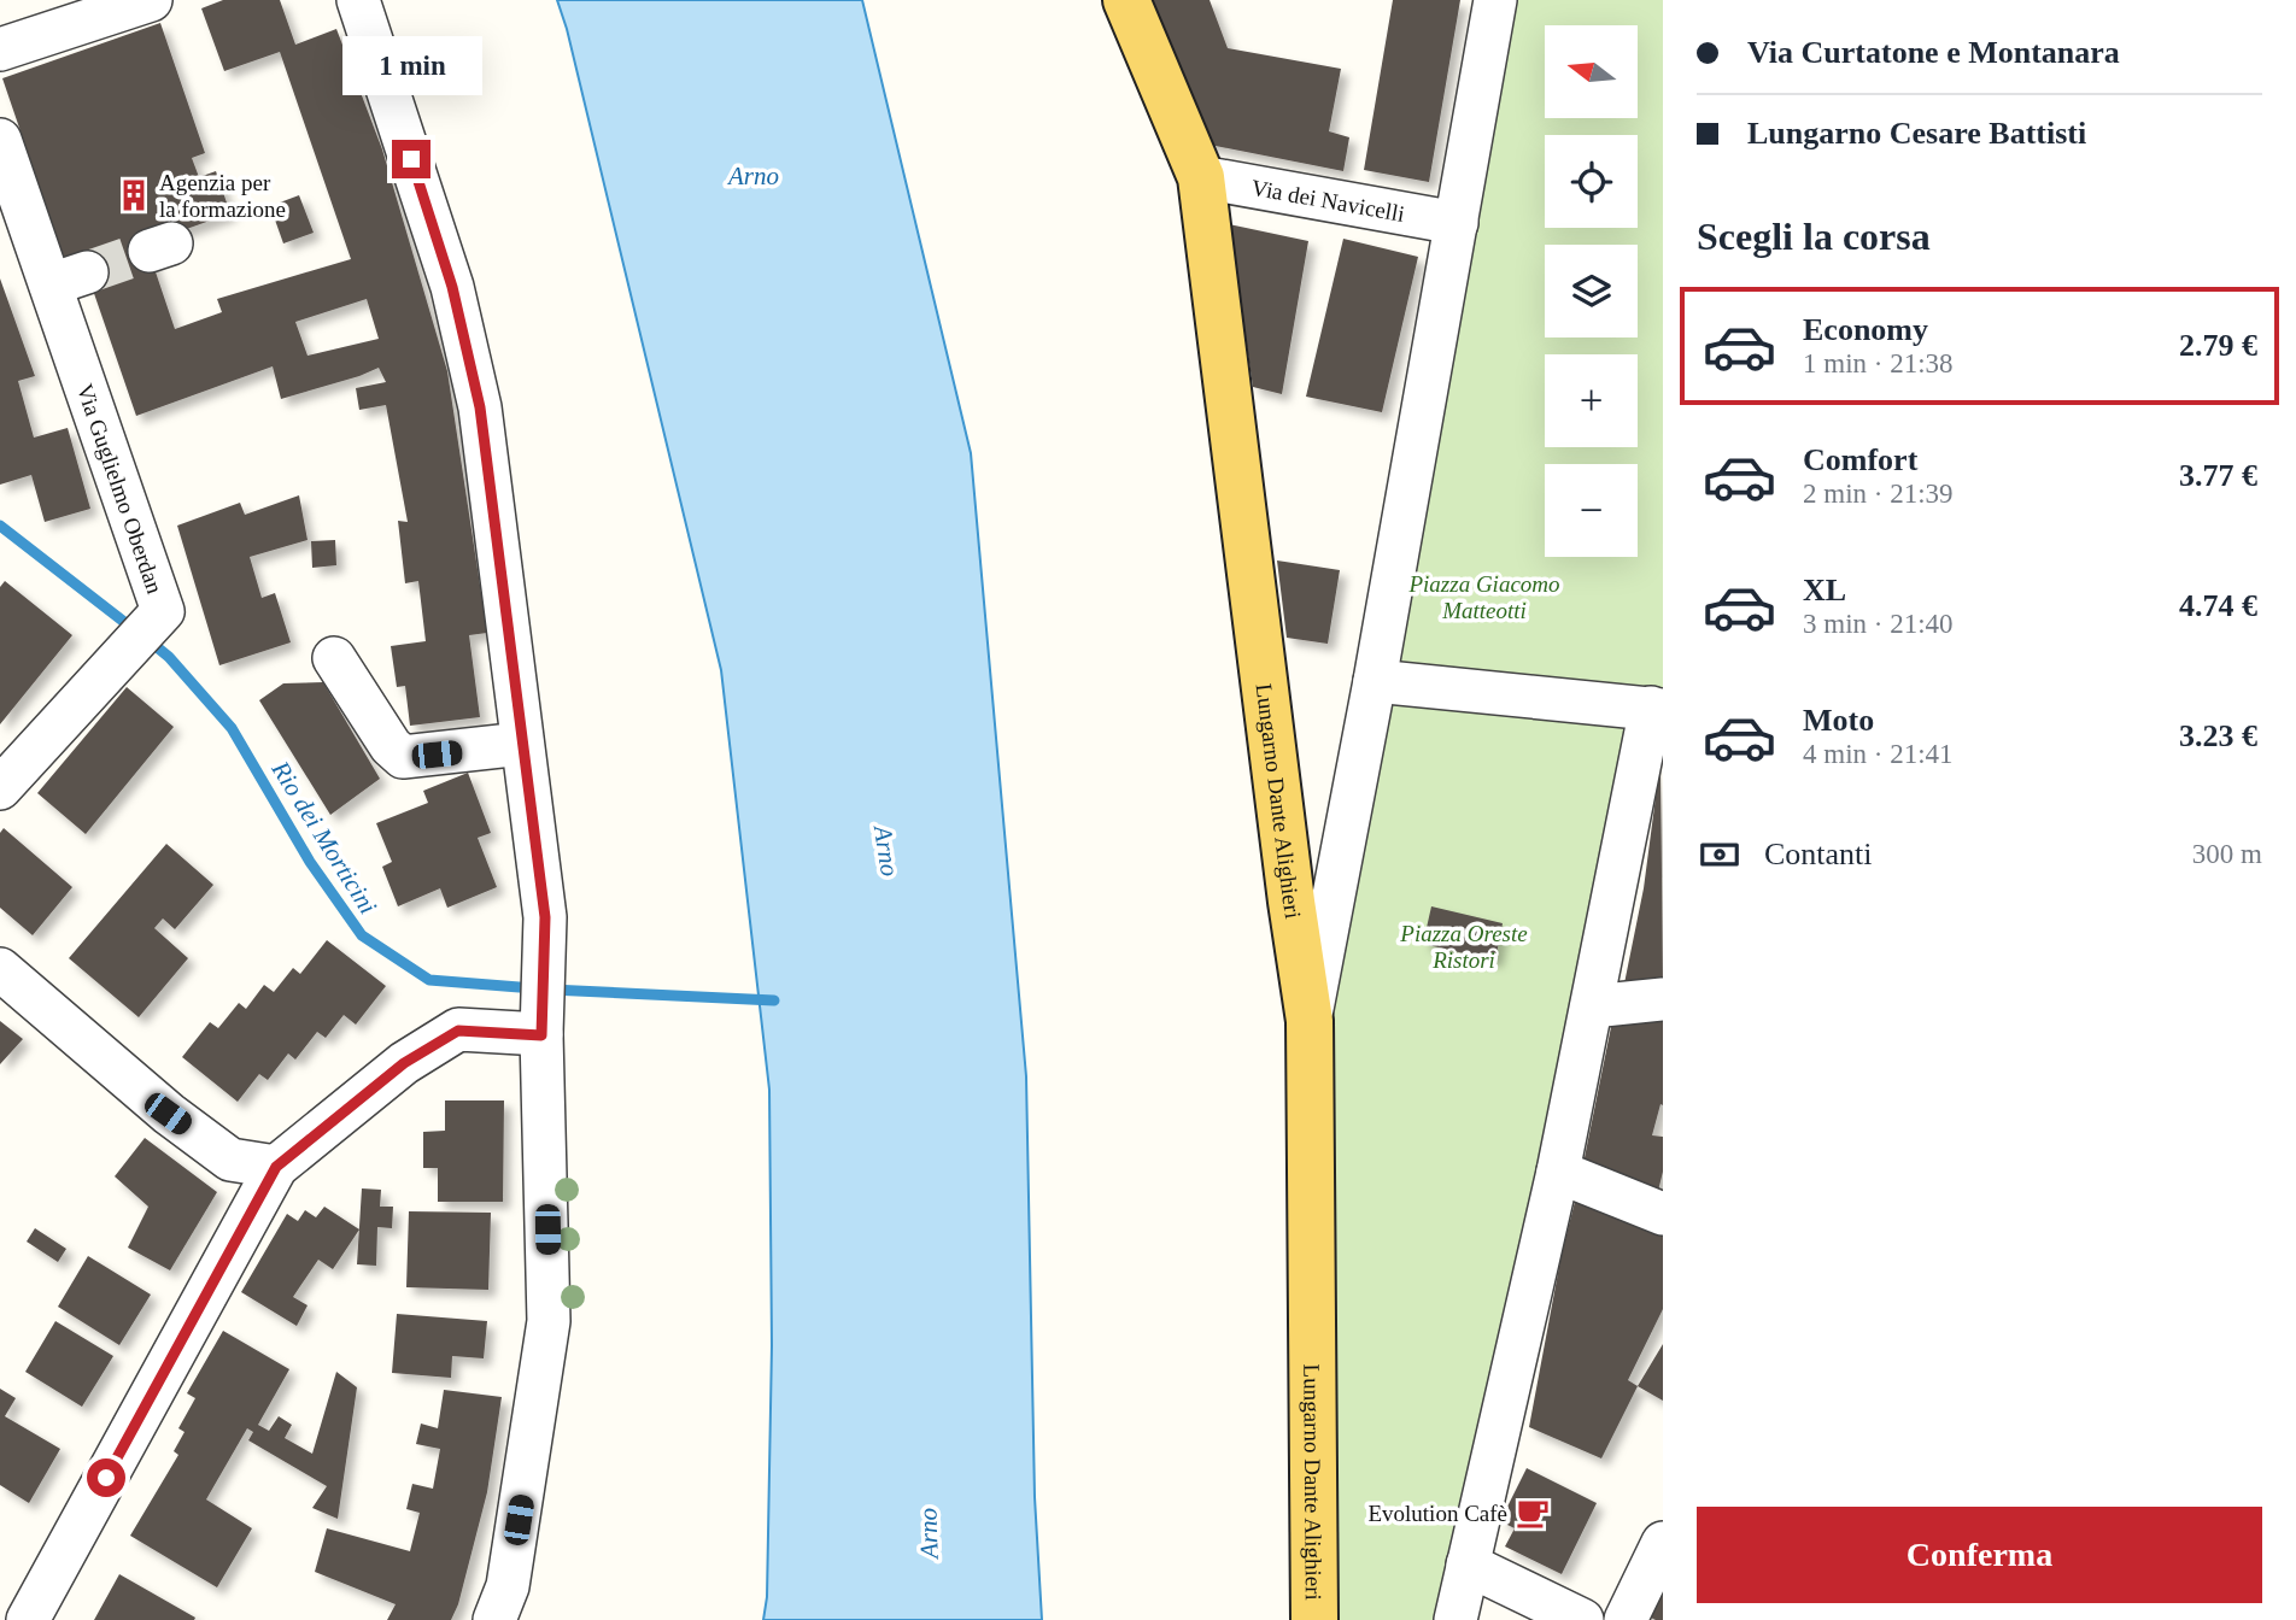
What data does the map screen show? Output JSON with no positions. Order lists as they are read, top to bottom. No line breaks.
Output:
{"streets":{"main road":["Lungarno Dante Alighieri"],"street":["Via dei Navicelli","Via Guglielmo Oberdan"]},"crossings":[["Via dei Navicelli","Lungarno Dante Alighieri"]],"water":["Arno","Rio dei Morticini"],"parks":["Piazza Giacomo Matteotti","Piazza Oreste Ristori"],"places":{"building":["Agenzia per la formazione"],"cafe":["Evolution Cafè"]},"north":"left","page":{"banner":["Via Curtatone e Montanara","Lungarno Cesare Battisti"],"map_buttons":["+","−"],"bubble":"1 min","heading":"Scegli la corsa","list":[{"name":"Economy","note":"1 min · 21:38","value":"2.79 €"},{"name":"Comfort","note":"2 min · 21:39","value":"3.77 €"},{"name":"XL","note":"3 min · 21:40","value":"4.74 €"},{"name":"Moto","note":"4 min · 21:41","value":"3.23 €"}],"pay":["Contanti","300 m"],"buttons":"Conferma"}}
